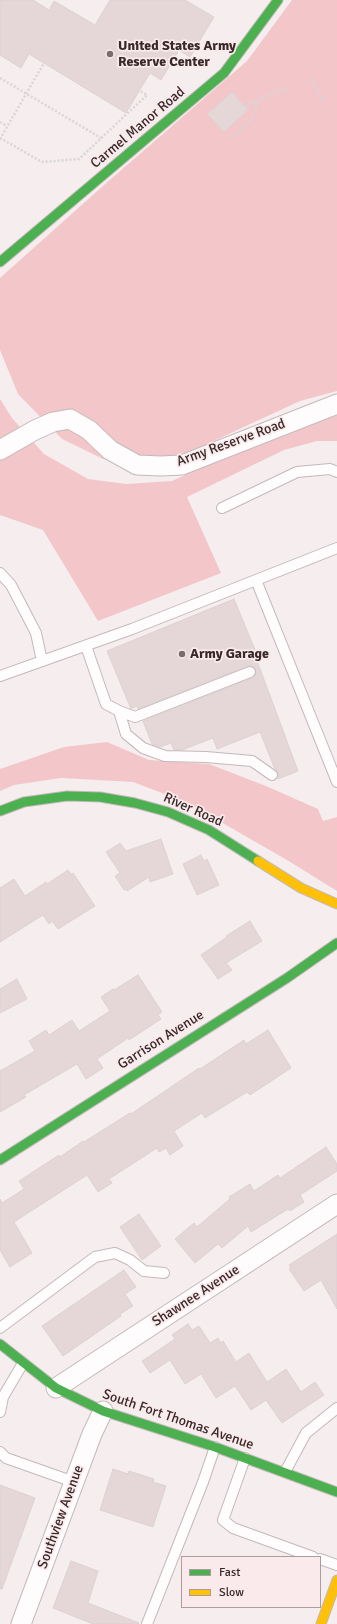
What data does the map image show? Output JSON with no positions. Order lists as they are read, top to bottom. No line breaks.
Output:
{"streets":{"street":["Carmel Manor Road","Army Reserve Road","River Road","Garrison Avenue","Shawnee Avenue","South Fort Thomas Avenue","Southview Avenue"]},"crossings":[["Shawnee Avenue","South Fort Thomas Avenue"],["South Fort Thomas Avenue","Southview Avenue"]],"places":["United States Army Reserve Center","Army Garage"],"legend":["Fast","Slow"]}
